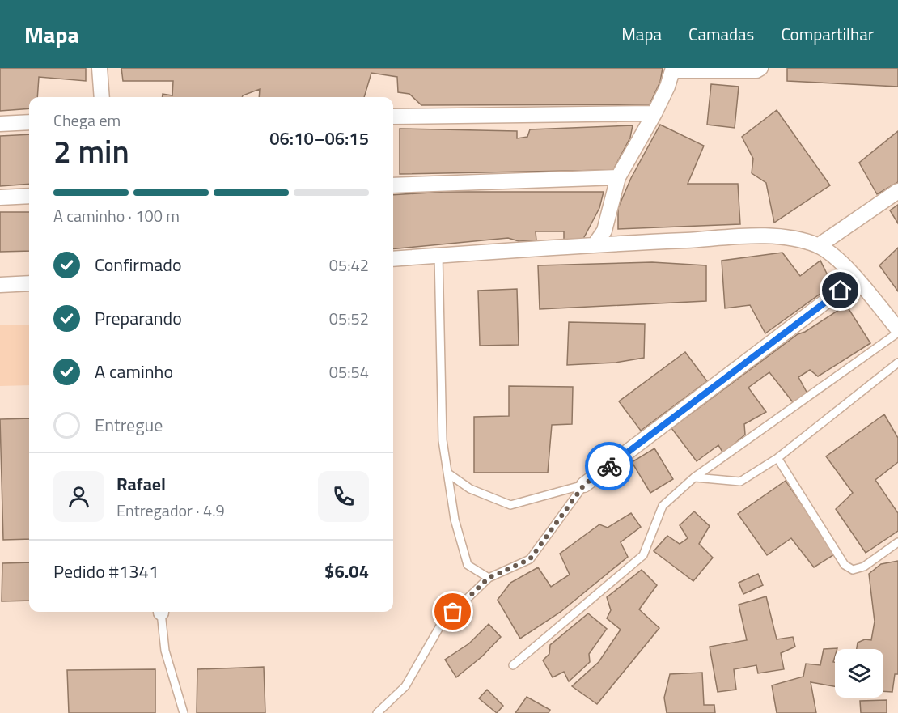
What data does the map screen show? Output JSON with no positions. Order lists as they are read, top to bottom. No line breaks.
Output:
{"page":{"header":"Mapa","nav":["Mapa","Camadas","Compartilhar"],"heading":["2 min","Chega em","06:10–06:15"],"panel":["Rafael","Entregador · 4.9","Pedido #1341","$6.04"],"bar":"A caminho · 100 m","list":[["Confirmado","05:42"],["Preparando","05:52"],["A caminho","05:54"],"Entregue"]}}
